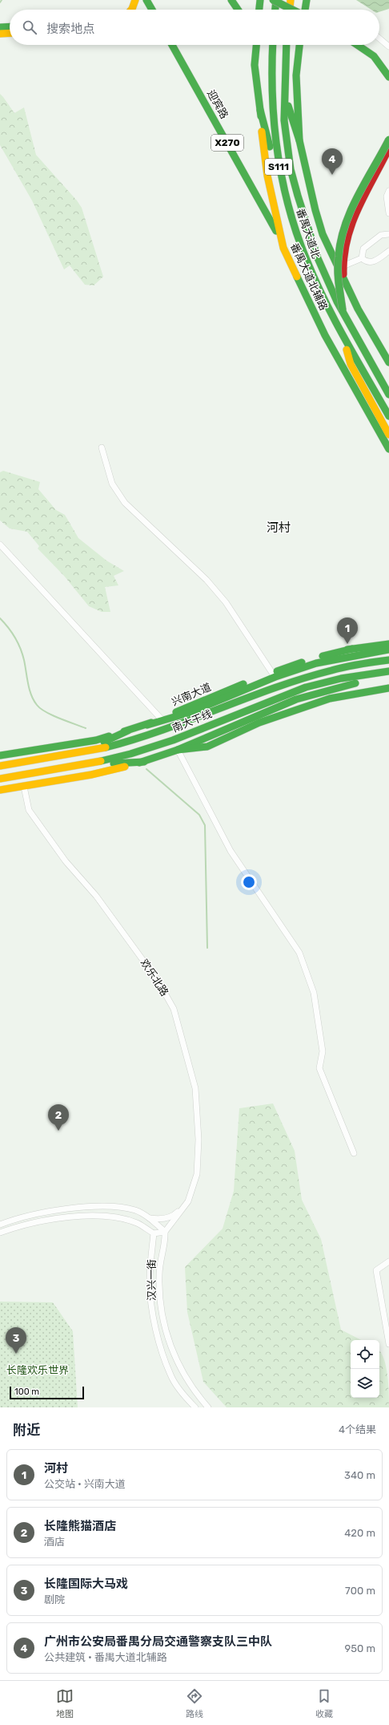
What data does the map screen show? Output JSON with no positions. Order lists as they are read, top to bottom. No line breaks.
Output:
{"streets":{"main road":["迎宾路","X270","S111","番禺大道北","番禺大道北辅路","兴南大道","南大干线"],"street":["欢乐北路","汉兴一街"]},"crossings":[["迎宾路","番禺大道北辅路"]],"districts":["河村"],"parks":["长隆欢乐世界"],"scale_bar":"100 m","page":{"search":"搜索地点","pins":["4","1","2","3"],"scale":"100 m","heading":["附近","4个结果"],"list":[{"mark":"1","name":"河村","note":"公交站 · 兴南大道","value":"340 m"},{"mark":"2","name":"长隆熊猫酒店","note":"酒店","value":"420 m"},{"mark":"3","name":"长隆国际大马戏","note":"剧院","value":"700 m"},{"mark":"4","name":"广州市公安局番禺分局交通警察支队三中队","note":"公共建筑 · 番禺大道北辅路","value":"950 m"}],"nav":["地图","路线","收藏"]}}
